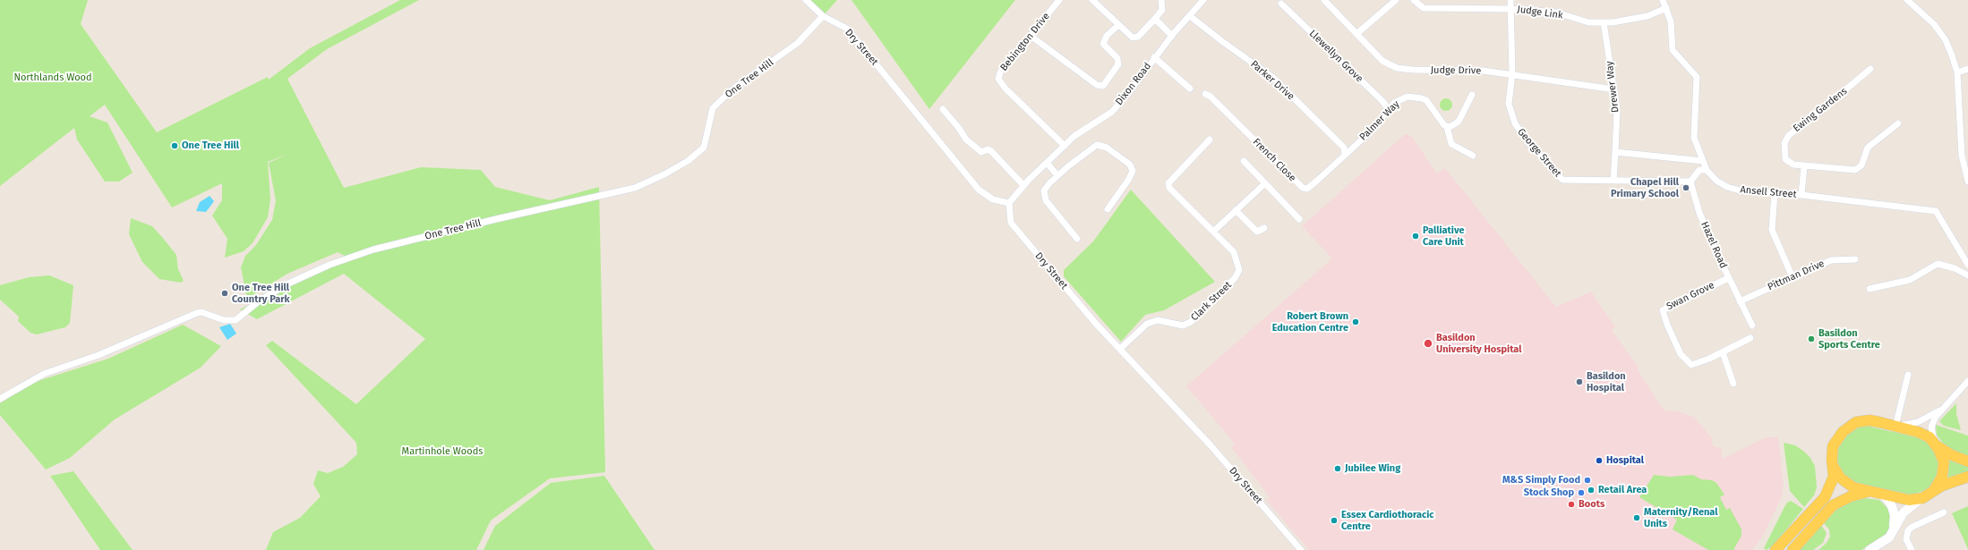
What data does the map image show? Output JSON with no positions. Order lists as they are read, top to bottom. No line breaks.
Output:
{"streets":{"street":["Judge Link","Bebington Drive","Dry Street","Llewellyn Grove","Judge Drive","One Tree Hill","Parker Drive","Dixon Road","Drewer Way","Ewing Gardens","Palmer Way","George Street","French Close","Ansell Street","Hazel Road","Pittman Drive","Swan Grove","Clark Street"]},"crossings":[["Judge Link","Drewer Way"],["Judge Link","George Street"],["Judge Link","Ansell Street"],["Bebington Drive","Dixon Road"],["Dry Street","One Tree Hill"],["Dry Street","Dixon Road"],["Dry Street","Clark Street"],["Llewellyn Grove","Palmer Way"],["Judge Drive","Drewer Way"],["Judge Drive","George Street"],["Parker Drive","Dixon Road"],["Parker Drive","Palmer Way"],["Parker Drive","French Close"],["Drewer Way","George Street"],["Palmer Way","French Close"],["George Street","Hazel Road"],["Hazel Road","Pittman Drive"],["Hazel Road","Swan Grove"]],"parks":["Northlands Wood","Martinhole Woods"],"places":["One Tree Hill","Chapel Hill Primary School","Palliative Care Unit","One Tree Hill Country Park","Robert Brown Education Centre","Basildon Sports Centre","Basildon University Hospital","Basildon Hospital","Hospital","Jubilee Wing","M&S Simply Food","Retail Area","Stock Shop","Boots","Maternity/Renal Units","Essex Cardiothoracic Centre"]}
